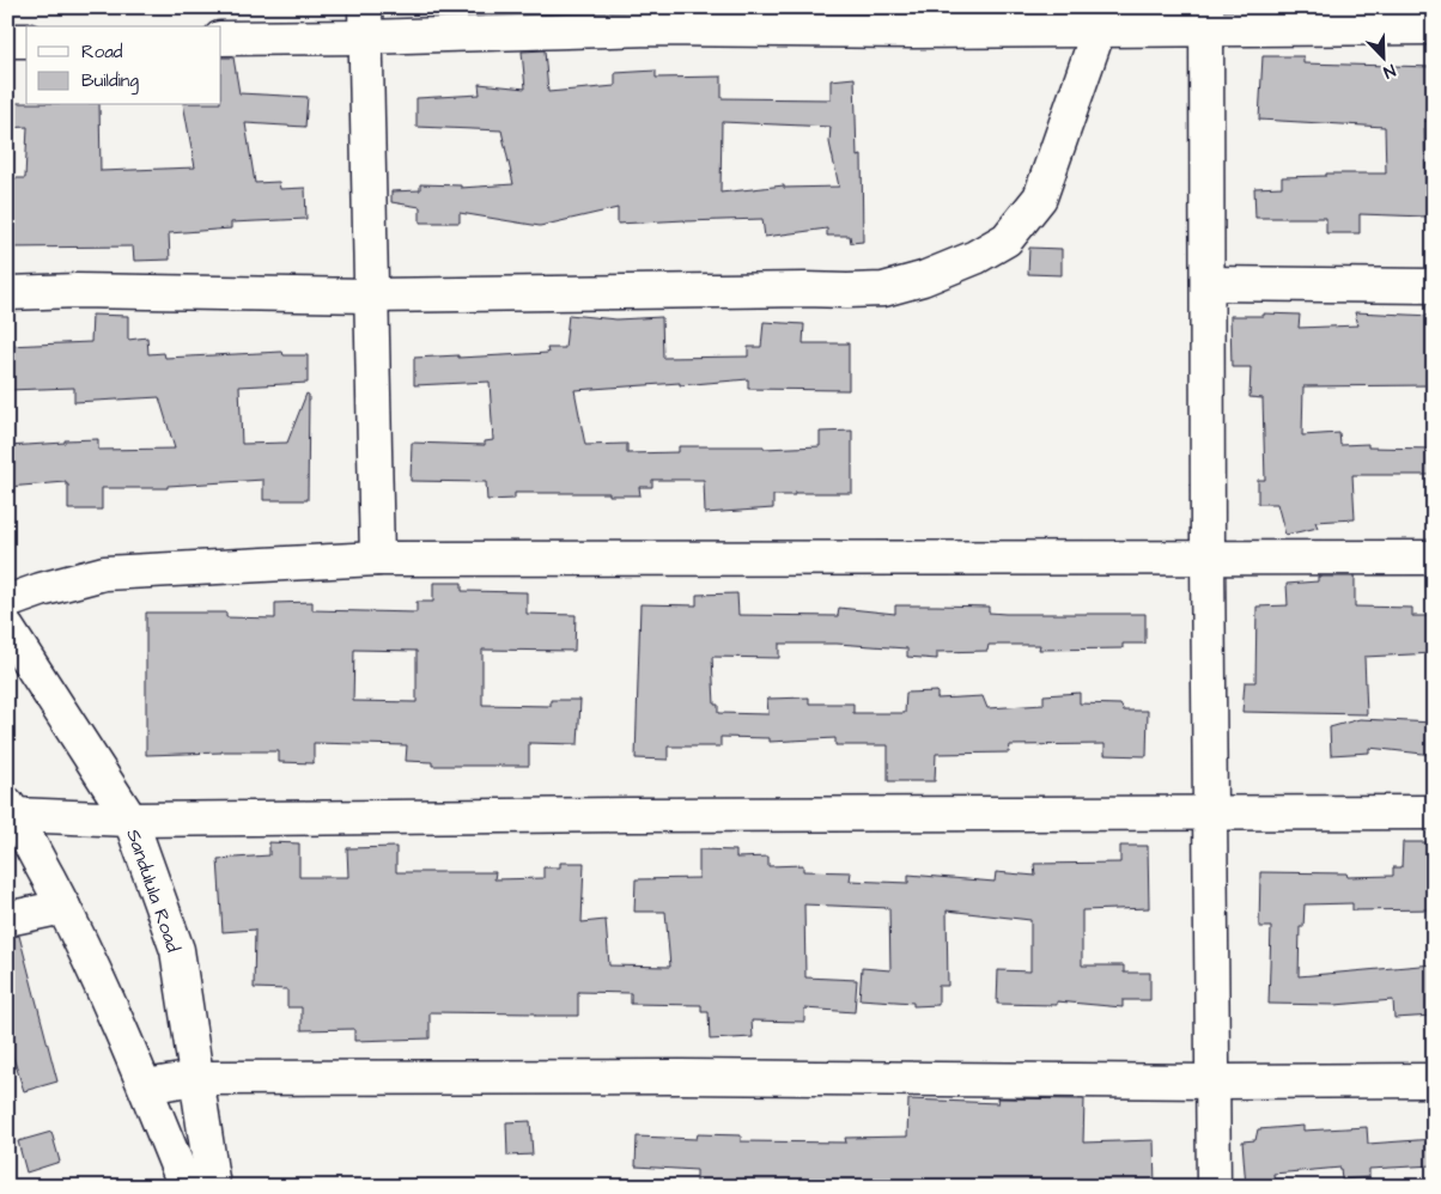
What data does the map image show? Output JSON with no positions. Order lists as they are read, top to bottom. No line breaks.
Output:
{"streets":{"street":["Sandulula Road"]},"legend":["Road","Building"],"north":"bottom right"}
